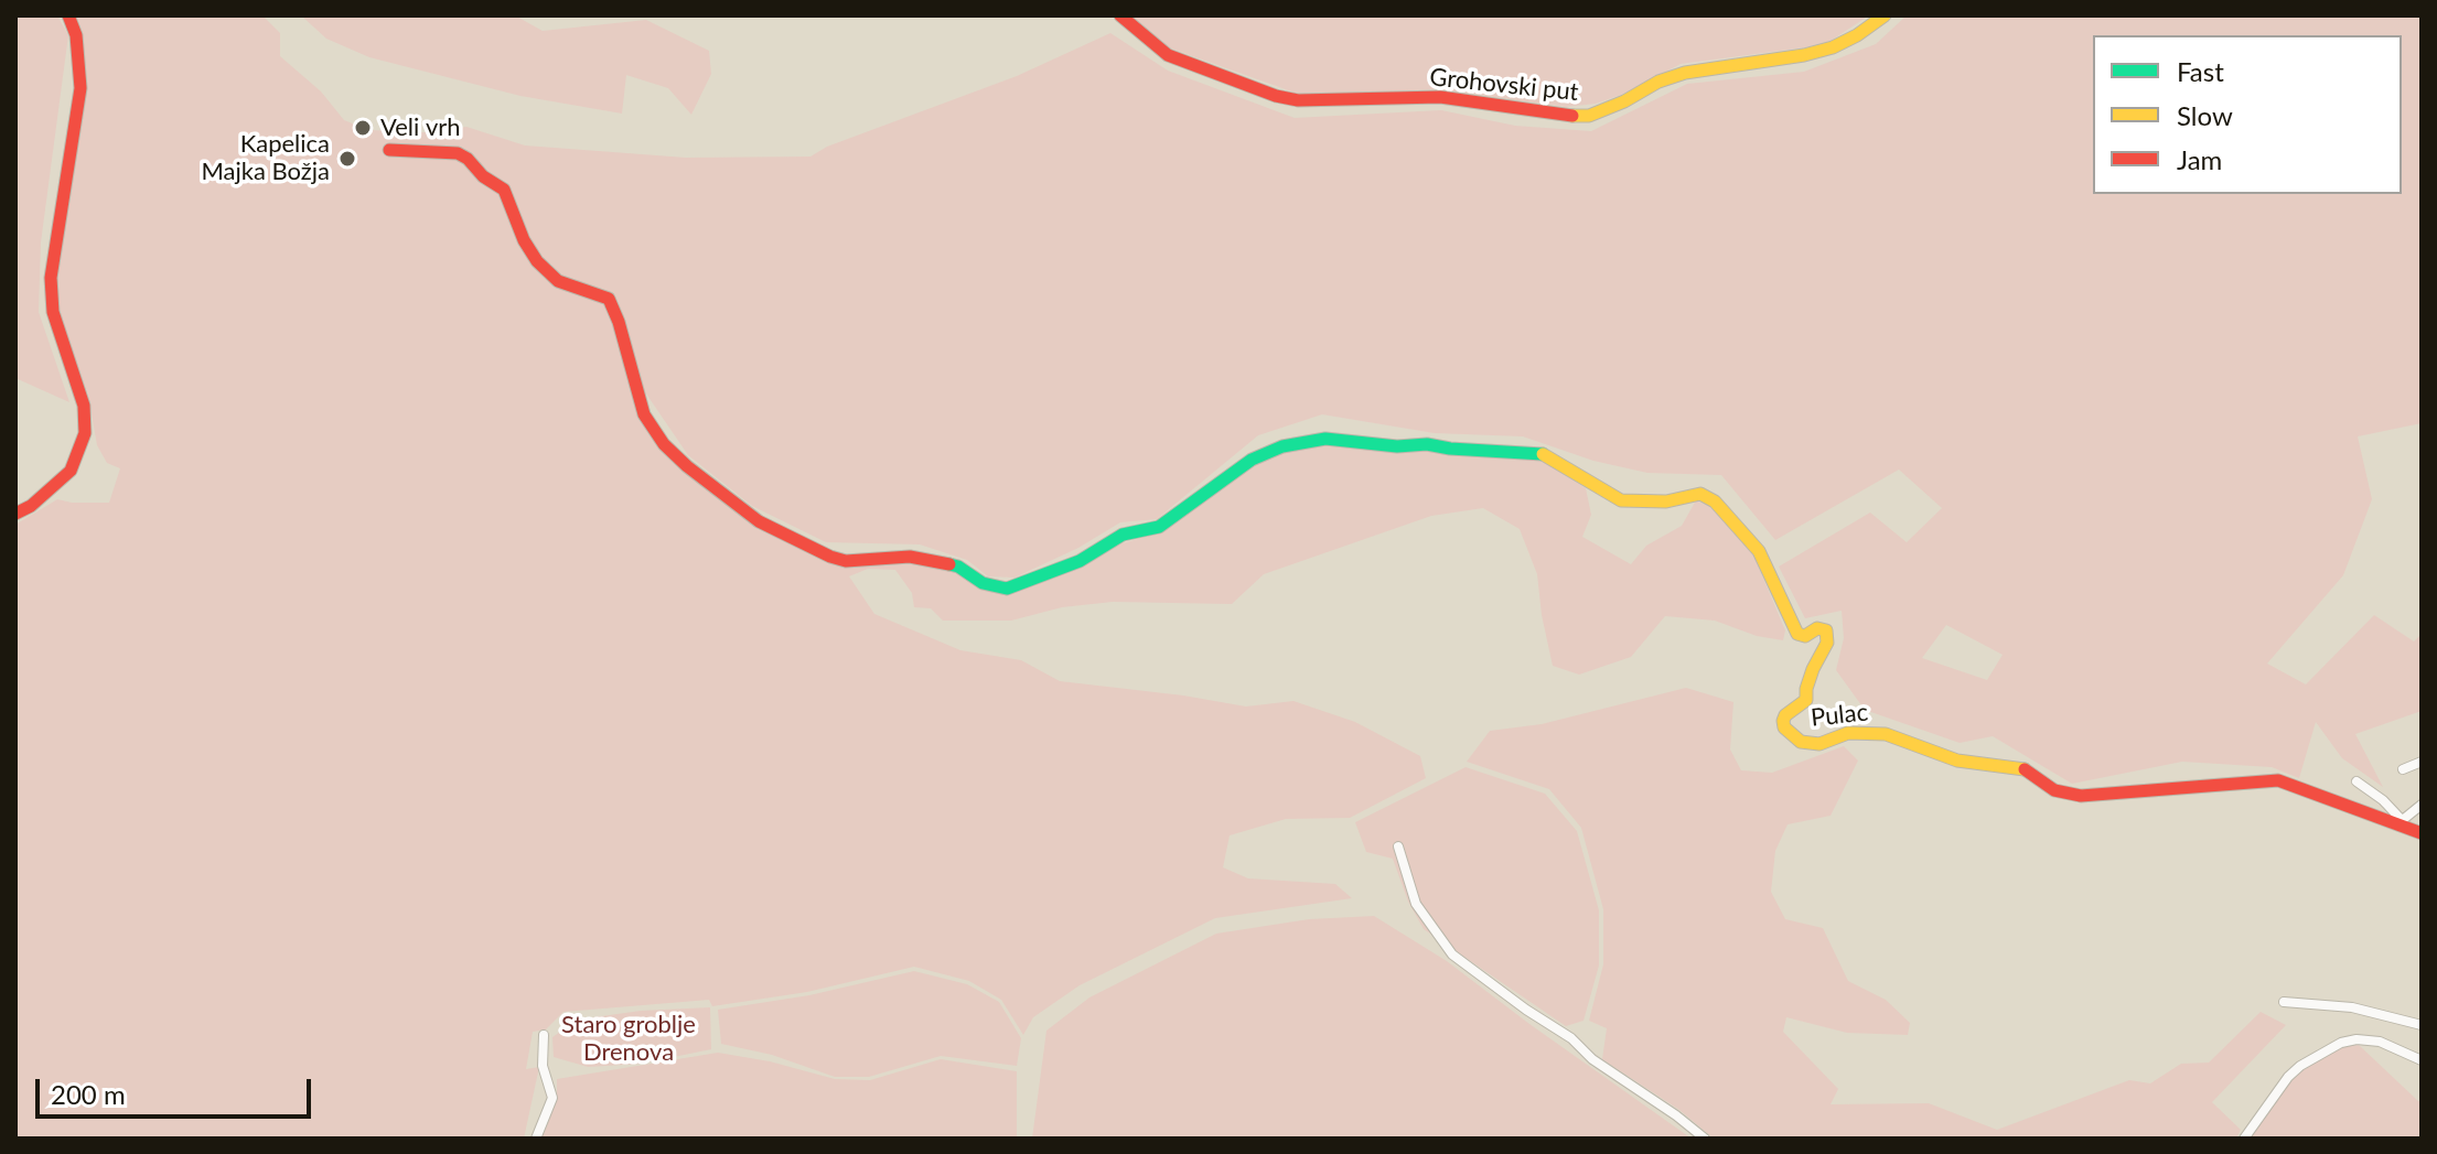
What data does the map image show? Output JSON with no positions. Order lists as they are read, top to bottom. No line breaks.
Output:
{"streets":{"street":["Grohovski put","Pulac"]},"parks":["Staro groblje Drenova"],"places":["Veli vrh","Kapelica Majka Božja"],"legend":["Fast","Slow","Jam"],"scale_bar":"200 m"}
